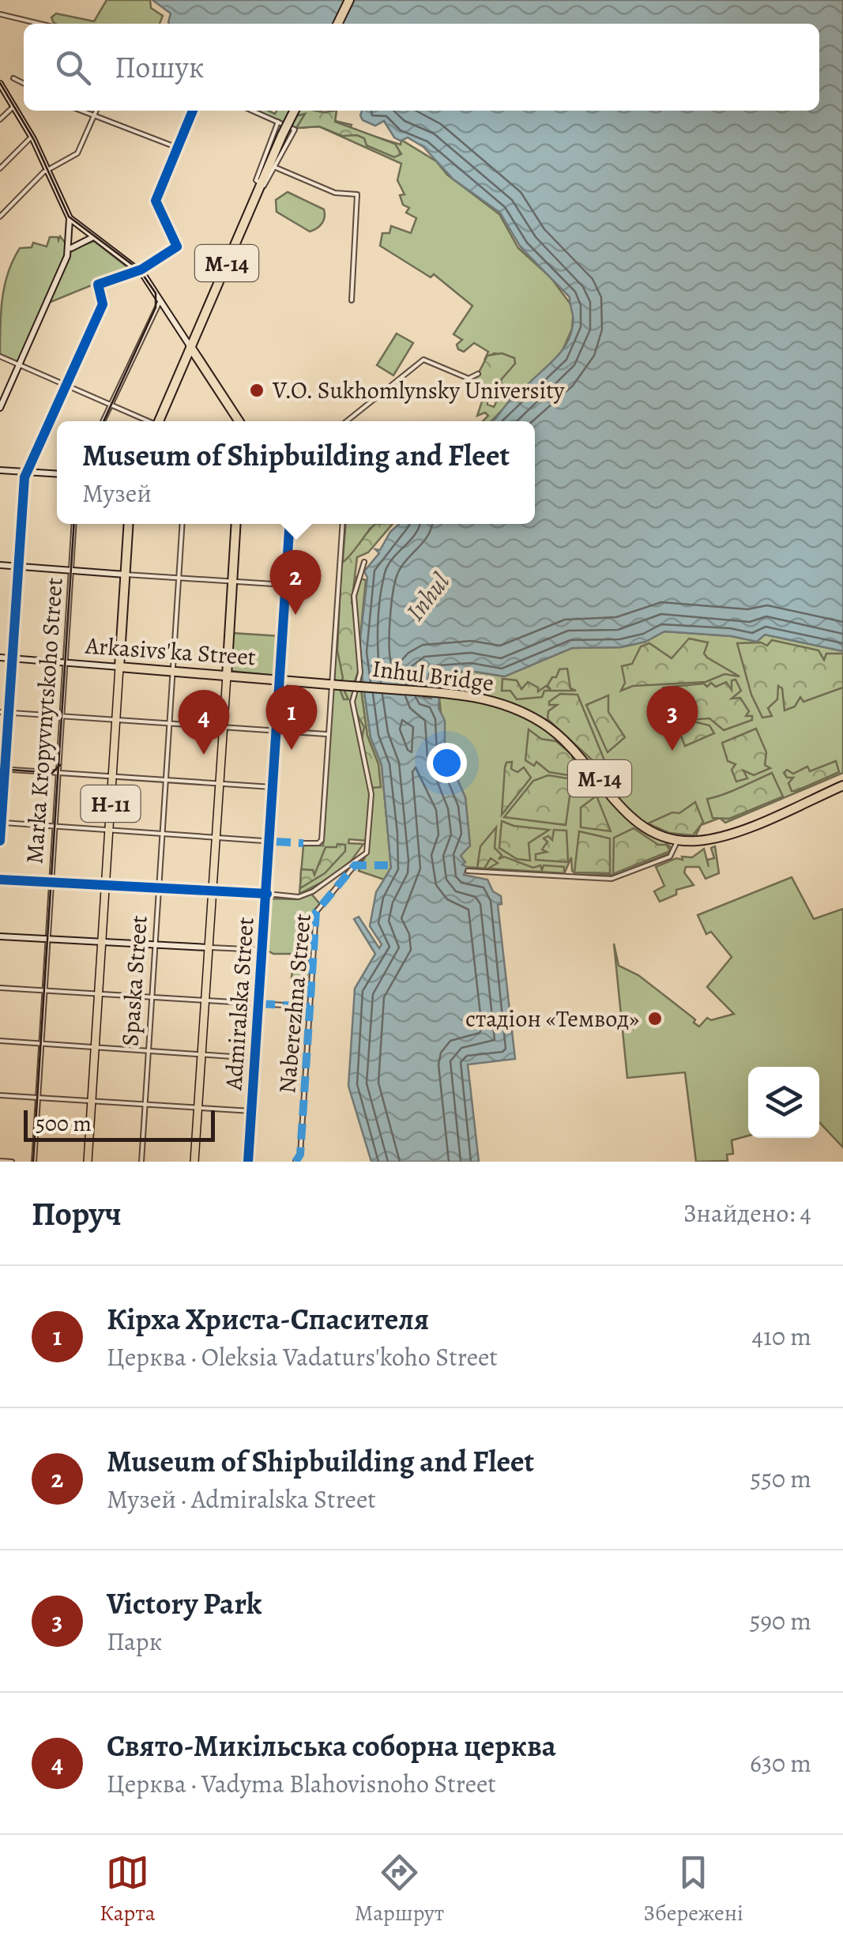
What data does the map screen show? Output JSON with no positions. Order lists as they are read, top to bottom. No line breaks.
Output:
{"streets":{"highway":["М-14","Arkasivs'ka Street","Inhul Bridge"],"main road":["Н-11"],"street":["Marka Kropyvnytskoho Street","Spaska Street","Admiralska Street","Naberezhna Street"]},"crossings":[["М-14","Inhul Bridge"],["Arkasivs'ka Street","Inhul Bridge"],["Arkasivs'ka Street","Marka Kropyvnytskoho Street"],["Arkasivs'ka Street","Н-11"],["Arkasivs'ka Street","Spaska Street"],["Arkasivs'ka Street","Admiralska Street"]],"water":["Inhul"],"places":["V.O. Sukhomlynsky University","стадіон «Темвод»"],"scale_bar":"500 m","page":{"search":"Пошук","popup":["Museum of Shipbuilding and Fleet","Музей"],"pins":["2","1","3","4"],"scale":"500 m","heading":["Поруч","Знайдено: 4"],"list":[{"mark":"1","name":"Кірха Христа-Спасителя","note":"Церква · Oleksia Vadaturs'koho Street","value":"410 m"},{"mark":"2","name":"Museum of Shipbuilding and Fleet","note":"Музей · Admiralska Street","value":"550 m"},{"mark":"3","name":"Victory Park","note":"Парк","value":"590 m"},{"mark":"4","name":"Свято-Микільська соборна церква","note":"Церква · Vadyma Blahovisnoho Street","value":"630 m"}],"nav":["Карта","Маршрут","Збережені"]}}
